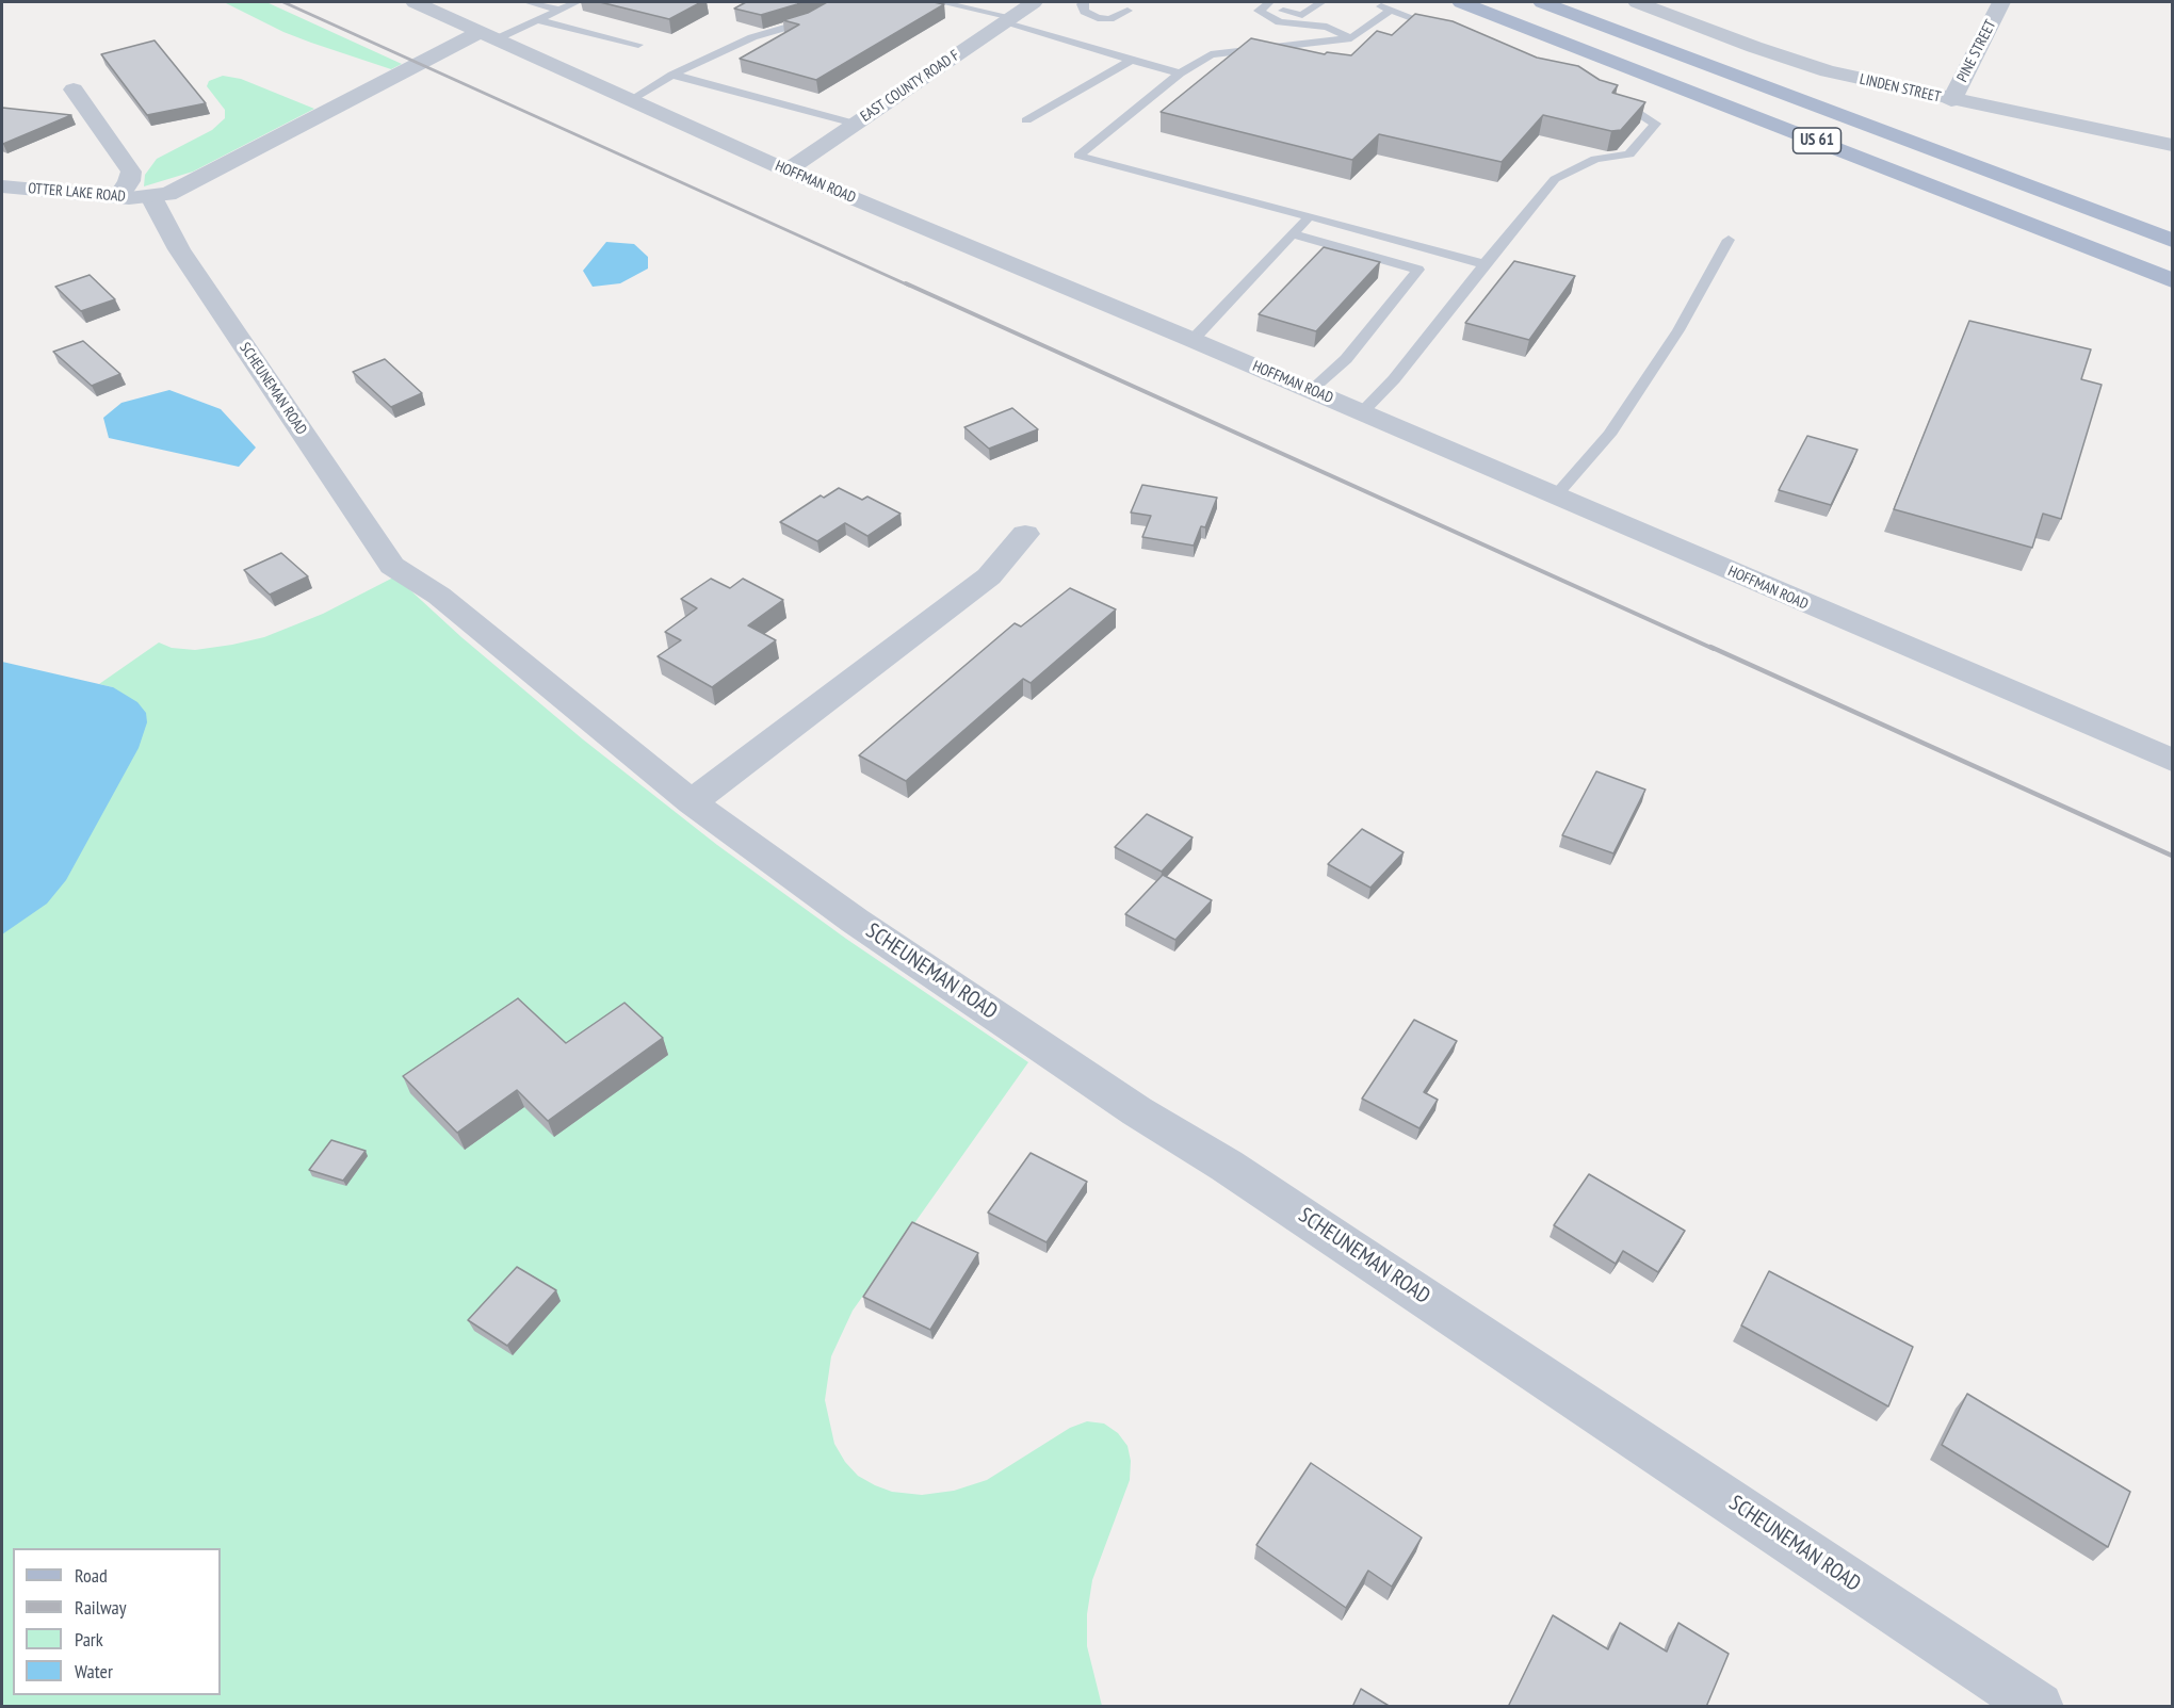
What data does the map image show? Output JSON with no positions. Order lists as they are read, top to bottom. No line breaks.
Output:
{"streets":{"main road":["US 61"],"street":["PINE STREET","EAST COUNTY ROAD F","LINDEN STREET","HOFFMAN ROAD","OTTER LAKE ROAD","SCHEUNEMAN ROAD"]},"crossings":[["PINE STREET","LINDEN STREET"],["EAST COUNTY ROAD F","HOFFMAN ROAD"],["OTTER LAKE ROAD","SCHEUNEMAN ROAD"]],"legend":["Road","Railway","Park","Water"]}
